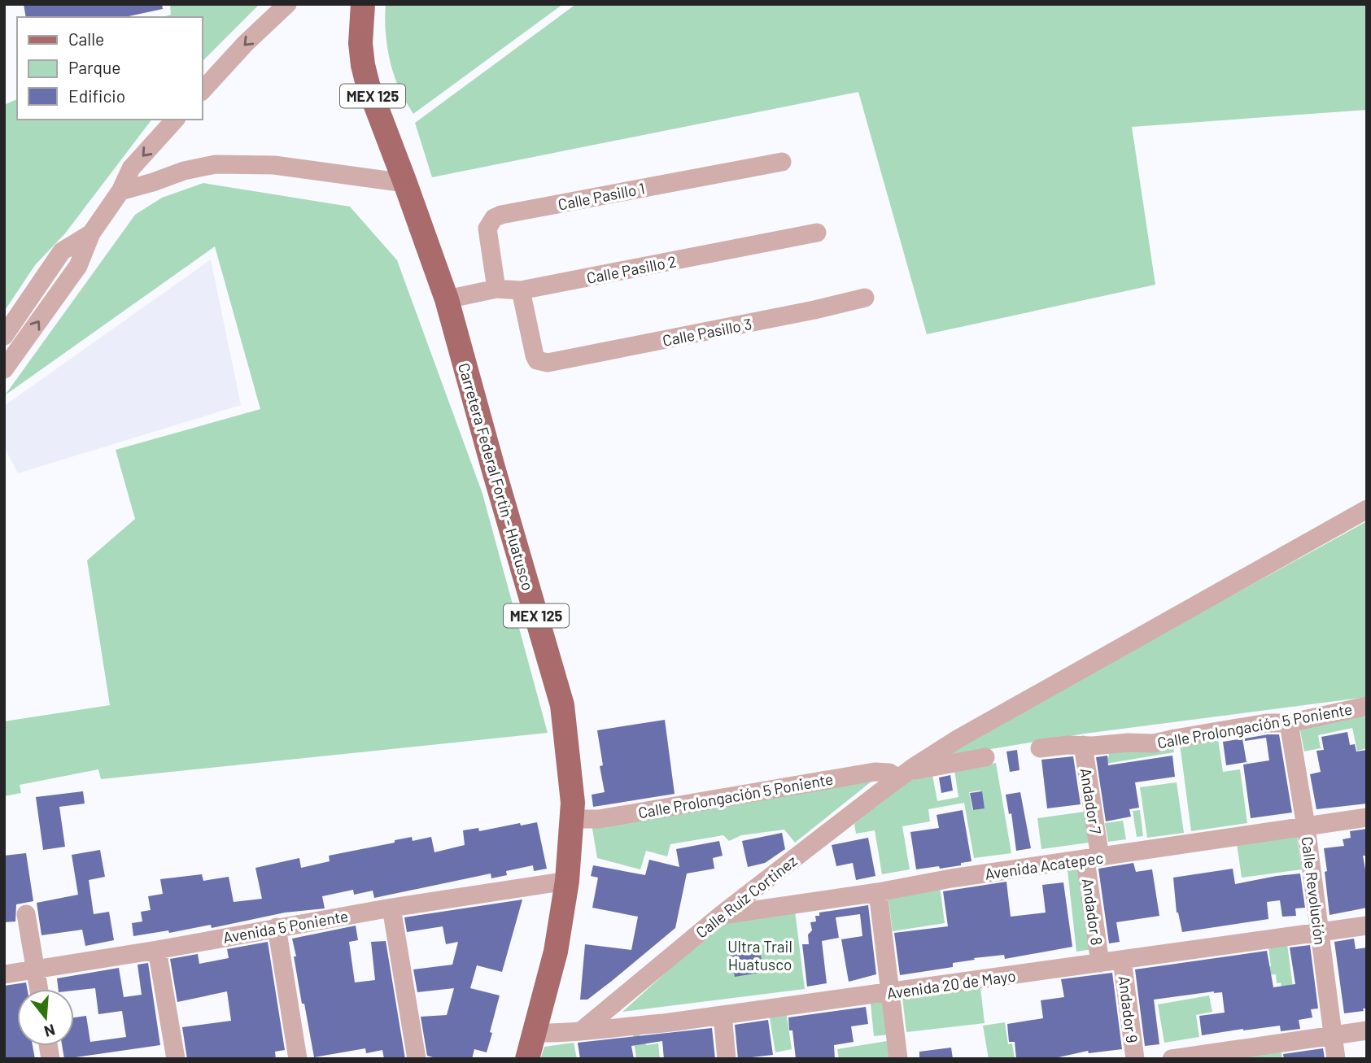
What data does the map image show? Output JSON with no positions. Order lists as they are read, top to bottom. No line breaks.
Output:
{"streets":{"main road":["MEX 125","Carretera Federal Fortín - Huatusco"],"street":["Calle Pasillo 1","Calle Pasillo 2","Calle Pasillo 3","Calle Prolongación 5 Poniente","Andador 7","Avenida Acatepec","Calle Revolución","Calle Ruíz Cortinez","Andador 8","Avenida 5 Poniente","Avenida 20 de Mayo","Andador 9"]},"crossings":[["Calle Pasillo 1","Calle Pasillo 2"],["Calle Pasillo 2","Calle Pasillo 3"],["Calle Pasillo 2","Carretera Federal Fortín - Huatusco"],["Carretera Federal Fortín - Huatusco","Calle Prolongación 5 Poniente"],["Carretera Federal Fortín - Huatusco","Avenida 5 Poniente"],["Carretera Federal Fortín - Huatusco","Avenida 20 de Mayo"],["Calle Prolongación 5 Poniente","Andador 7"],["Calle Prolongación 5 Poniente","Calle Revolución"],["Calle Prolongación 5 Poniente","Calle Ruíz Cortinez"],["Andador 7","Avenida Acatepec"],["Andador 7","Andador 8"],["Avenida Acatepec","Calle Revolución"],["Avenida Acatepec","Calle Ruíz Cortinez"],["Avenida Acatepec","Andador 8"],["Calle Revolución","Avenida 20 de Mayo"],["Calle Ruíz Cortinez","Avenida 20 de Mayo"],["Andador 8","Avenida 20 de Mayo"],["Avenida 20 de Mayo","Andador 9"]],"parks":["Ultra Trail Huatusco"],"legend":["Calle","Parque","Edificio"],"north":"bottom"}
